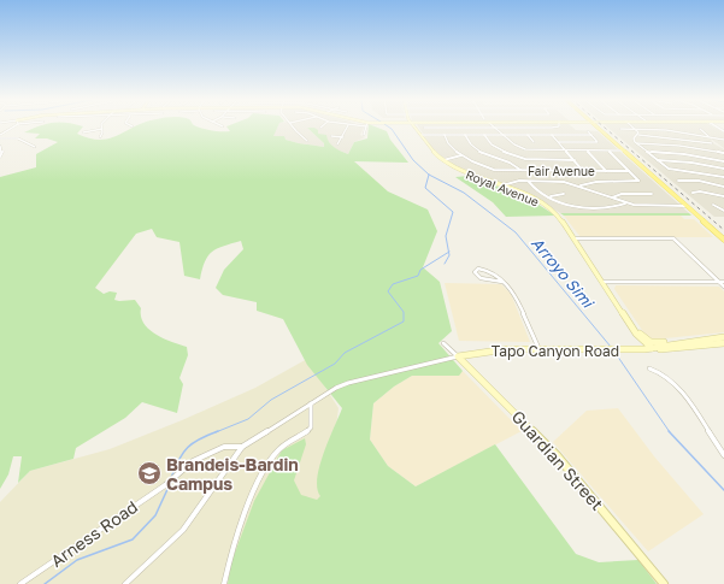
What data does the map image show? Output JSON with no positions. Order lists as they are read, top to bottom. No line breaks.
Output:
{"streets":{"main road":["Royal Avenue","Tapo Canyon Road","Guardian Street"],"street":["Fair Avenue","Arness Road"]},"crossings":[["Royal Avenue","Tapo Canyon Road"],["Tapo Canyon Road","Guardian Street"]],"water":["Arroyo Simi"],"places":{"school or university":["Brandeis-Bardin Campus"]}}
